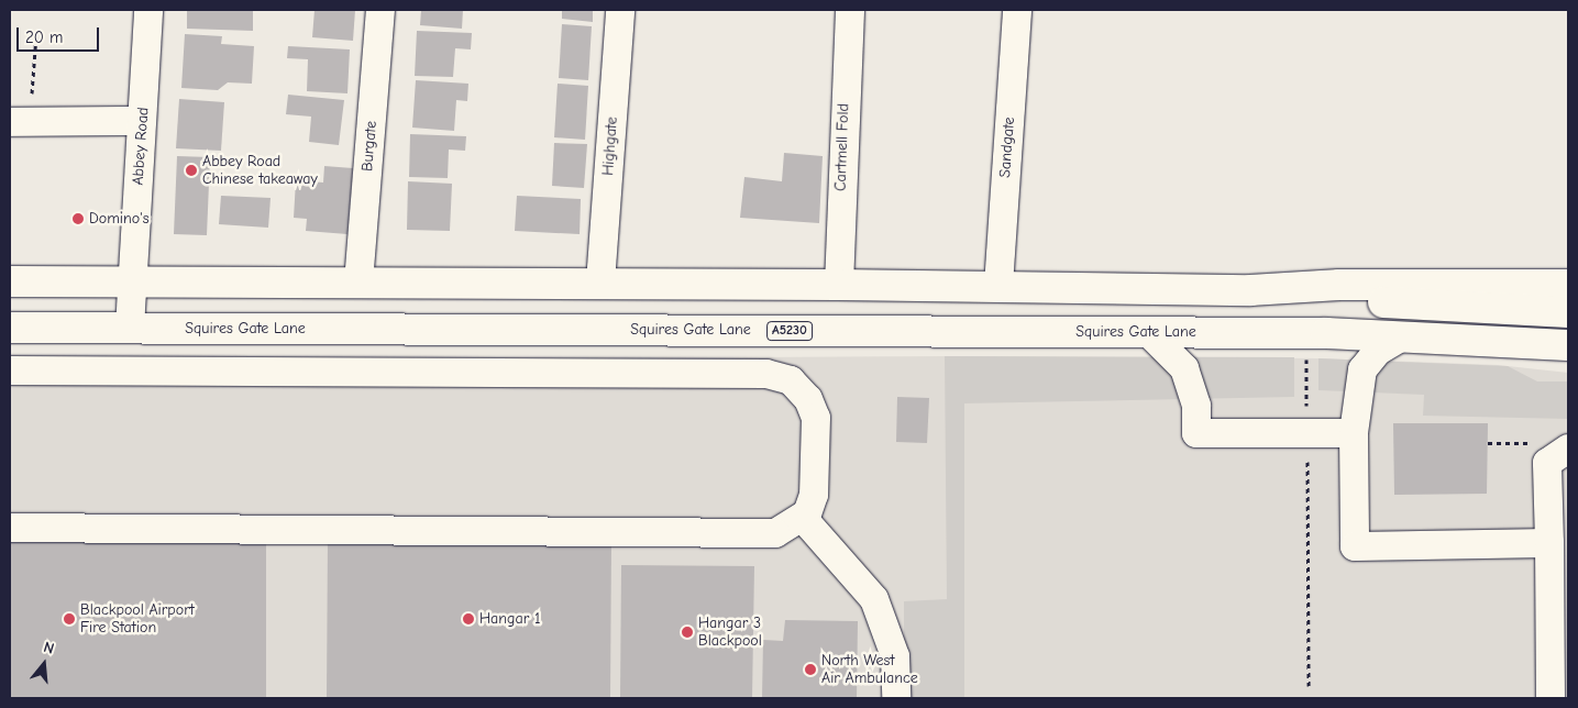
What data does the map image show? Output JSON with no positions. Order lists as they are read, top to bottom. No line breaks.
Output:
{"streets":{"main road":["Squires Gate Lane","A5230"],"street":["Abbey Road","Burgate","Highgate","Cartmell Fold","Sandgate"]},"places":["Abbey Road Chinese takeaway","Domino's","Blackpool Airport Fire Station","Hangar 1","Hangar 3 Blackpool","North West Air Ambulance"],"scale_bar":"20 m","north":"top"}
